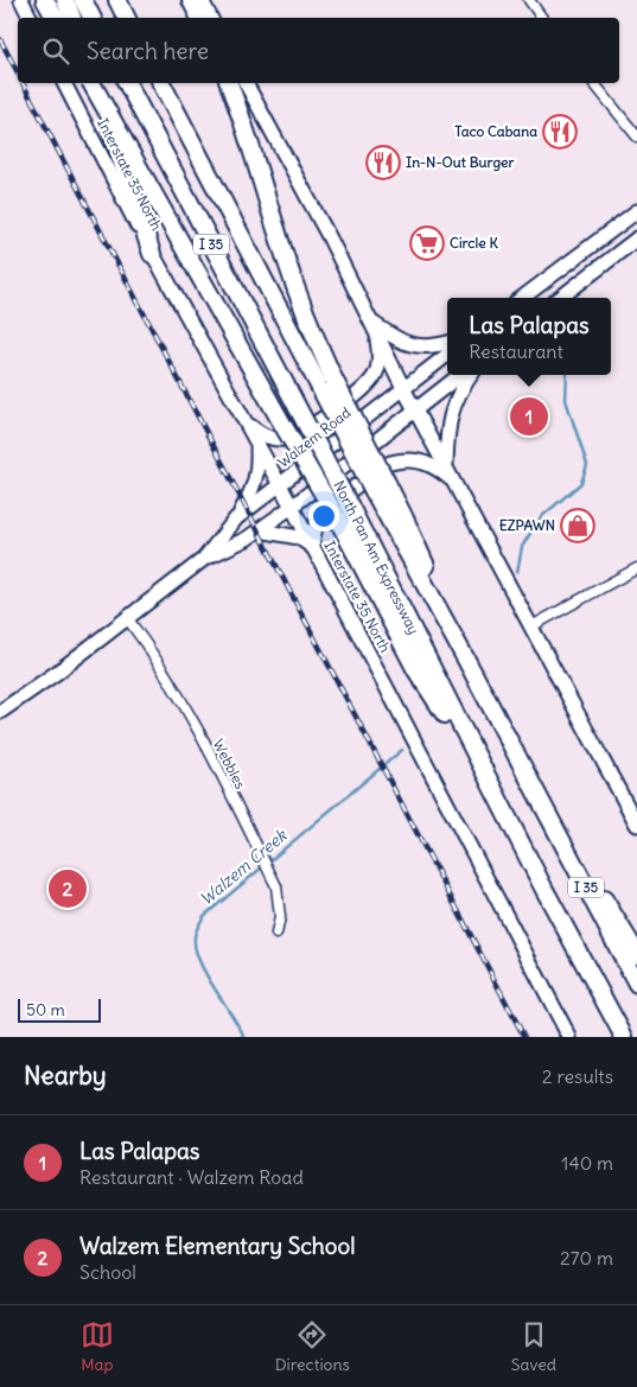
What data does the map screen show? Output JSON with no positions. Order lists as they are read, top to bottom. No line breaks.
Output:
{"streets":{"highway":["I 35","North Pan Am Expressway"],"main road":["Interstate 35 North","Walzem Road"],"street":["Webbles"]},"crossings":[["Interstate 35 North","Walzem Road"],["Walzem Road","Webbles"]],"water":["Walzem Creek"],"places":{"restaurant":["Taco Cabana","In-N-Out Burger"],"supermarket":["Circle K"],"shop":["EZPAWN"]},"scale_bar":"50 m","page":{"search":"Search here","popup":["Las Palapas","Restaurant"],"pins":["1","2"],"scale":"50 m","heading":["Nearby","2 results"],"list":[{"mark":"1","name":"Las Palapas","note":"Restaurant · Walzem Road","value":"140 m"},{"mark":"2","name":"Walzem Elementary School","note":"School","value":"270 m"}],"nav":["Map","Directions","Saved"]}}
